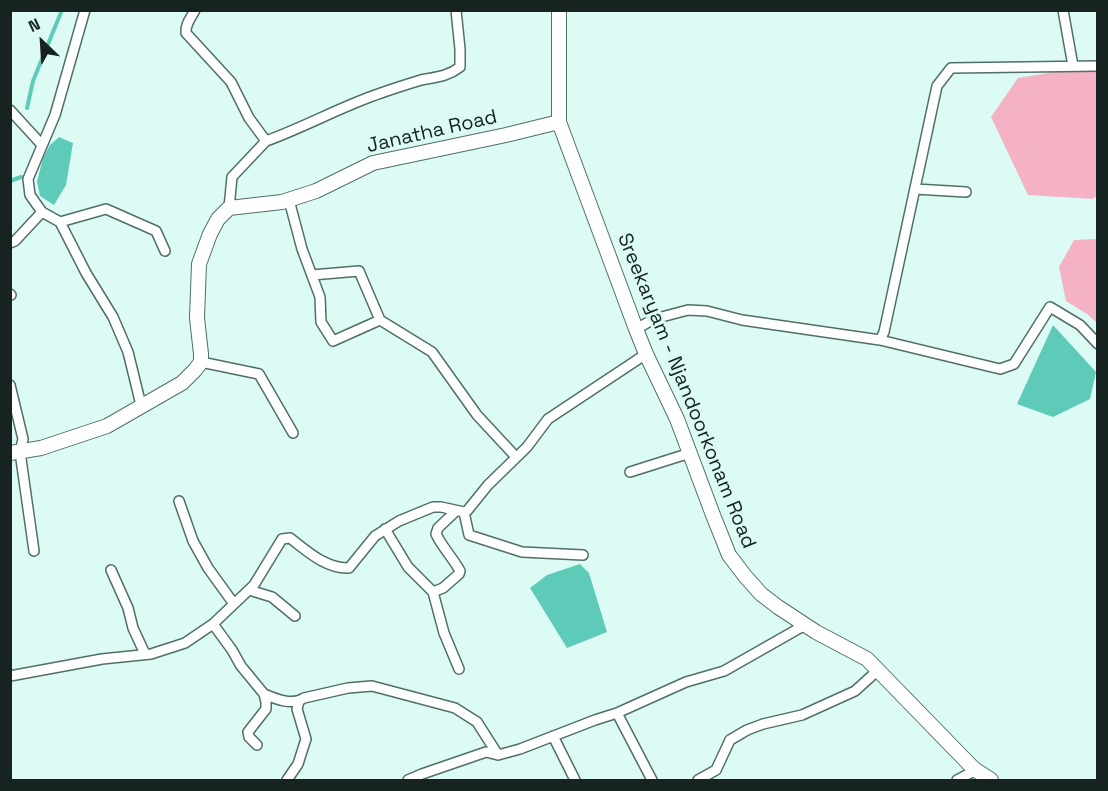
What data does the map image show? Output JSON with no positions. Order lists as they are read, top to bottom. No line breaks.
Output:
{"streets":{"main road":["Janatha Road","Sreekaryam - Njandoorkonam Road"]},"crossings":[["Janatha Road","Sreekaryam - Njandoorkonam Road"]],"north":"top left"}
